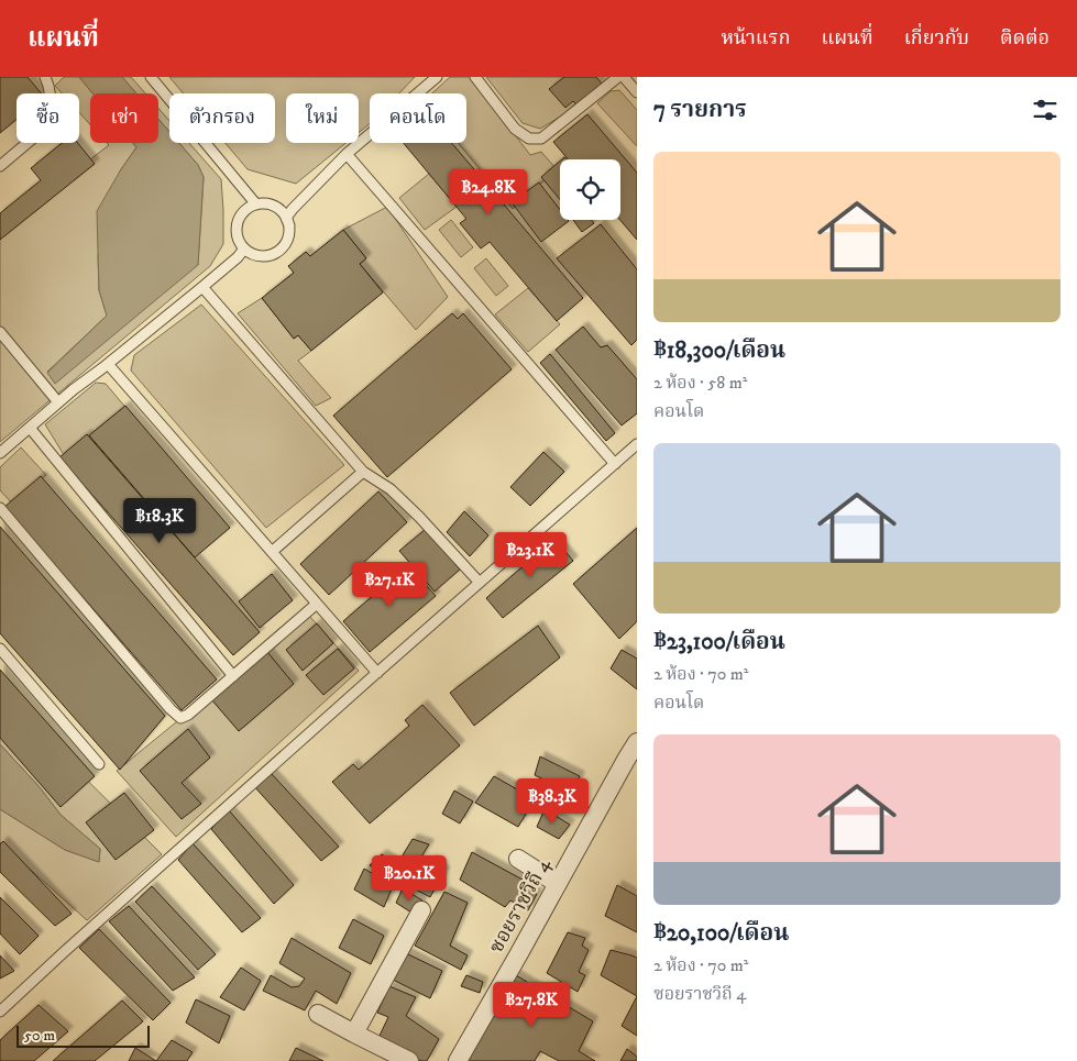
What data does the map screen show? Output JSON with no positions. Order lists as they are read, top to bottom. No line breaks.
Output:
{"streets":{"street":["ซอยราชวิถี 4"]},"scale_bar":"50 m","page":{"header":"แผนที่","nav":["หน้าแรก","แผนที่","เกี่ยวกับ","ติดต่อ"],"heading":"7 รายการ","chip":["ซื้อ","เช่า","ตัวกรอง","ใหม่","คอนโด"],"list":[{"name":"฿18,300/เดือน","note":"2 ห้อง · 58 m² · คอนโด"},{"name":"฿23,100/เดือน","note":"2 ห้อง · 70 m² · คอนโด"},{"name":"฿20,100/เดือน","note":"2 ห้อง · 70 m² · ซอยราชวิถี 4"}],"price":["฿24.8K","฿18.3K","฿23.1K","฿27.1K","฿38.3K","฿20.1K","฿27.8K"],"scale":"50 m"}}
